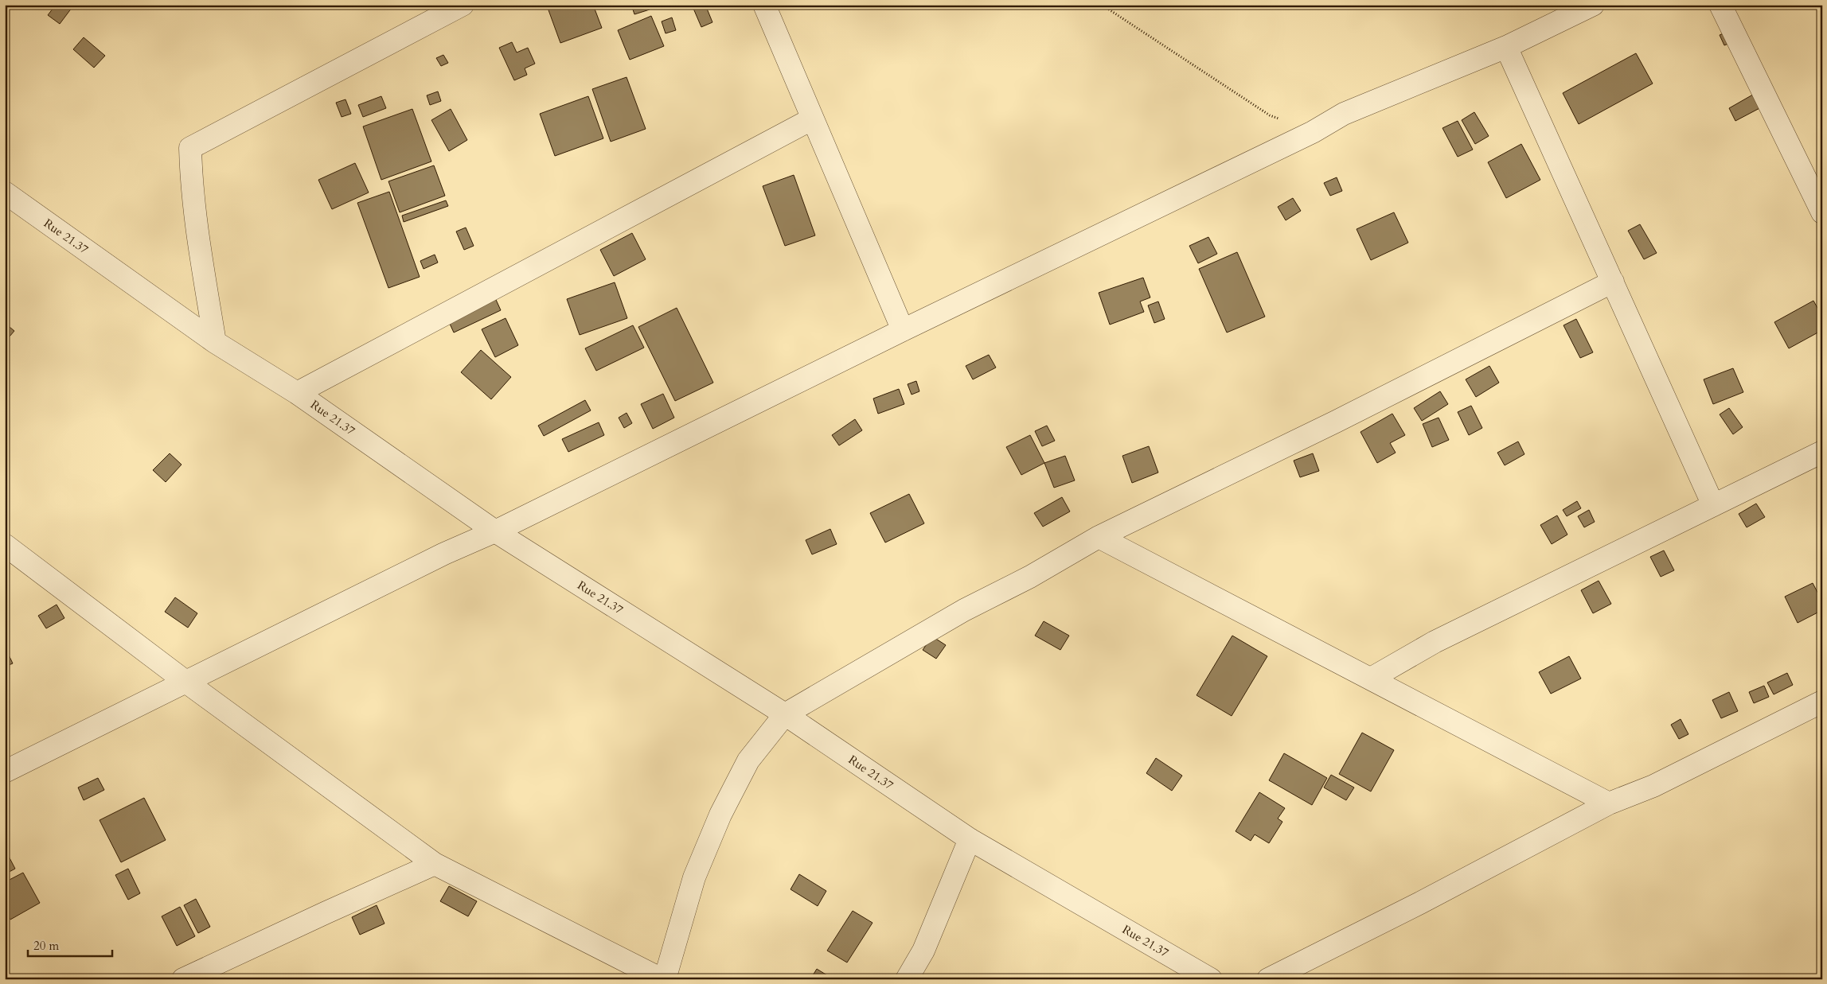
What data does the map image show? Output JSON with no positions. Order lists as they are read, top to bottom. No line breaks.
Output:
{"streets":{"street":["Rue 21.37"]},"scale_bar":"20 m"}
